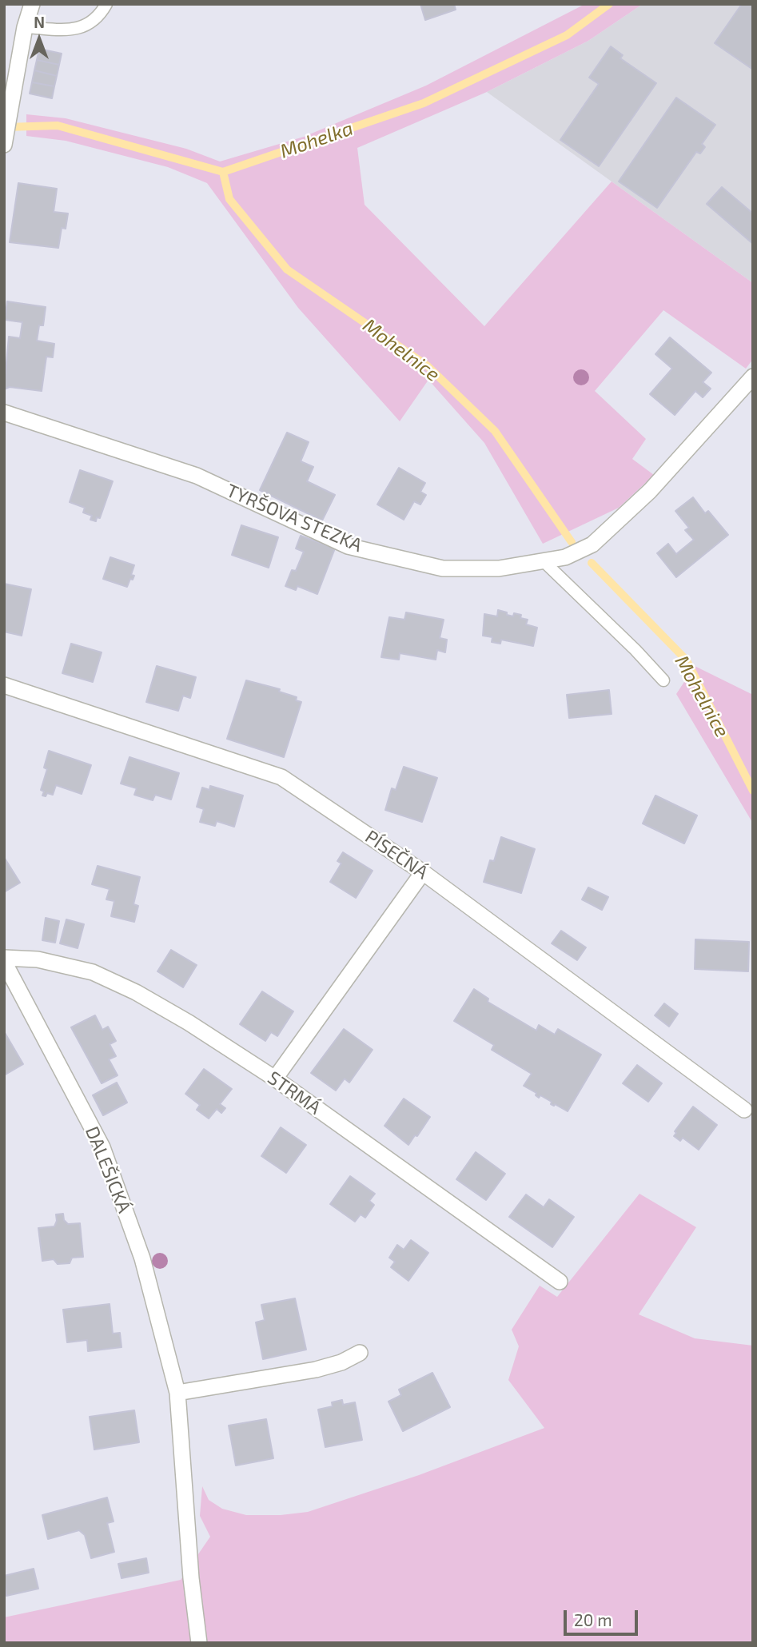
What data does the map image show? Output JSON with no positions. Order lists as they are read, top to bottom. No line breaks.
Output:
{"streets":{"street":["TYRŠOVA STEZKA","PÍSEČNÁ","STRMÁ","DALEŠICKÁ"]},"crossings":[["STRMÁ","DALEŠICKÁ"]],"water":["Mohelka","Mohelnice"],"scale_bar":"20 m","north":"top"}
